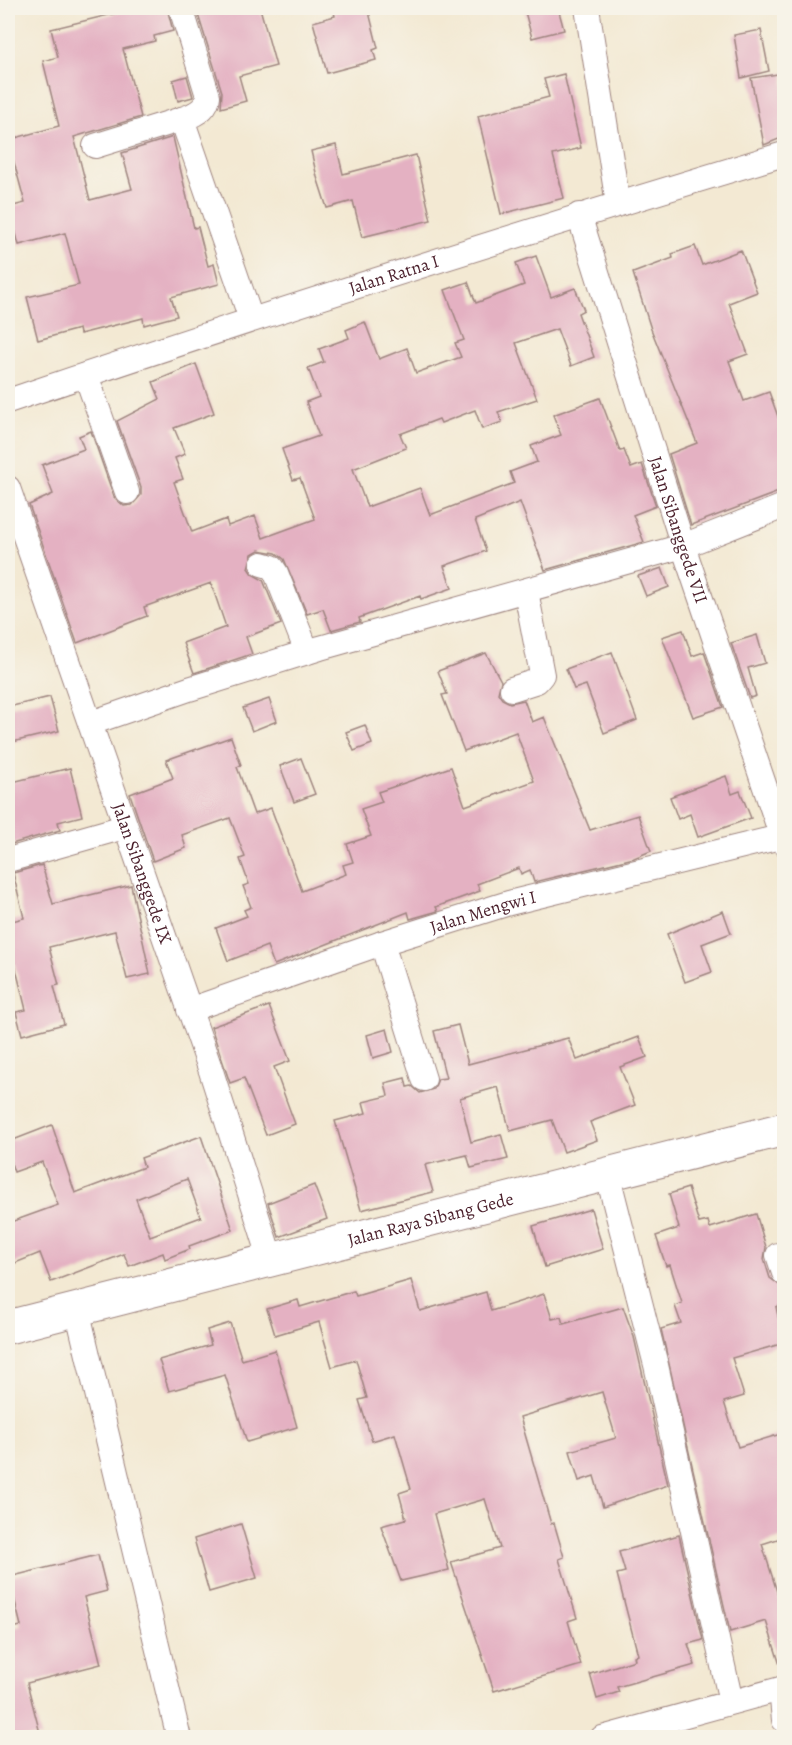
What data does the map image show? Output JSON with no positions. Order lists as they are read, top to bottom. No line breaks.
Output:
{"streets":{"main road":["Jalan Raya Sibang Gede"],"street":["Jalan Ratna I","Jalan Sibanggede VII","Jalan Sibanggede IX","Jalan Mengwi I"]},"crossings":[["Jalan Ratna I","Jalan Sibanggede VII"],["Jalan Sibanggede VII","Jalan Mengwi I"],["Jalan Sibanggede IX","Jalan Mengwi I"],["Jalan Sibanggede IX","Jalan Raya Sibang Gede"]]}
